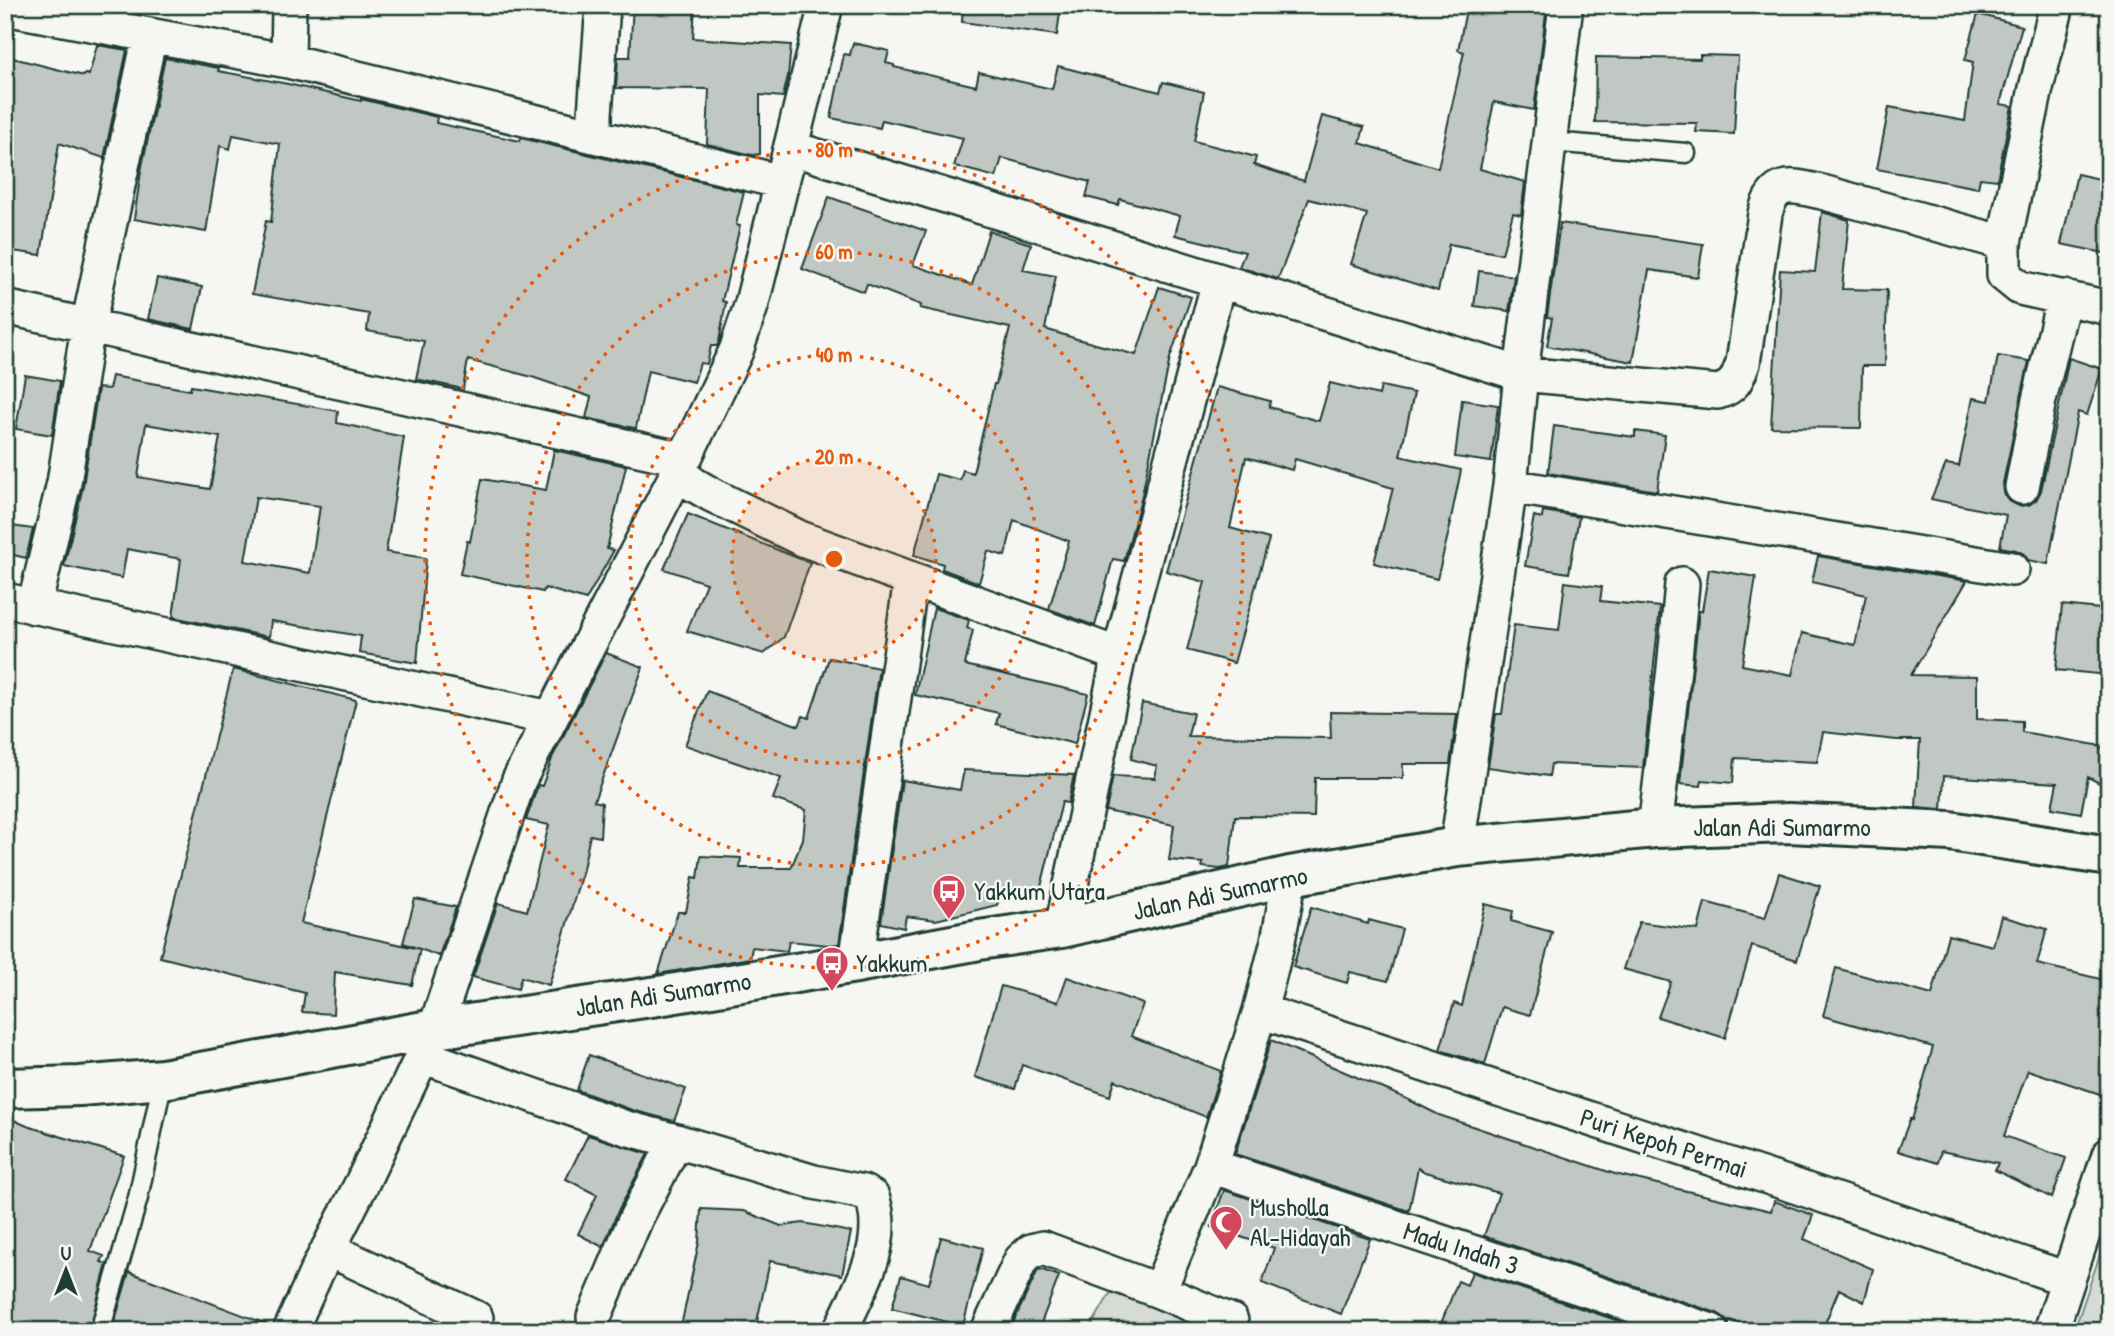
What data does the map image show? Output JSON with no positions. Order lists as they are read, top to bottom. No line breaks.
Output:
{"streets":{"main road":["Jalan Adi Sumarmo"],"street":["Puri Kepoh Permai","Madu Indah 3"]},"places":{"bus stop":["Yakkum Utara","Yakkum"],"mosque":["Musholla Al-Hidayah"]},"north":"top","rings":["80 m","60 m","40 m","20 m"]}
